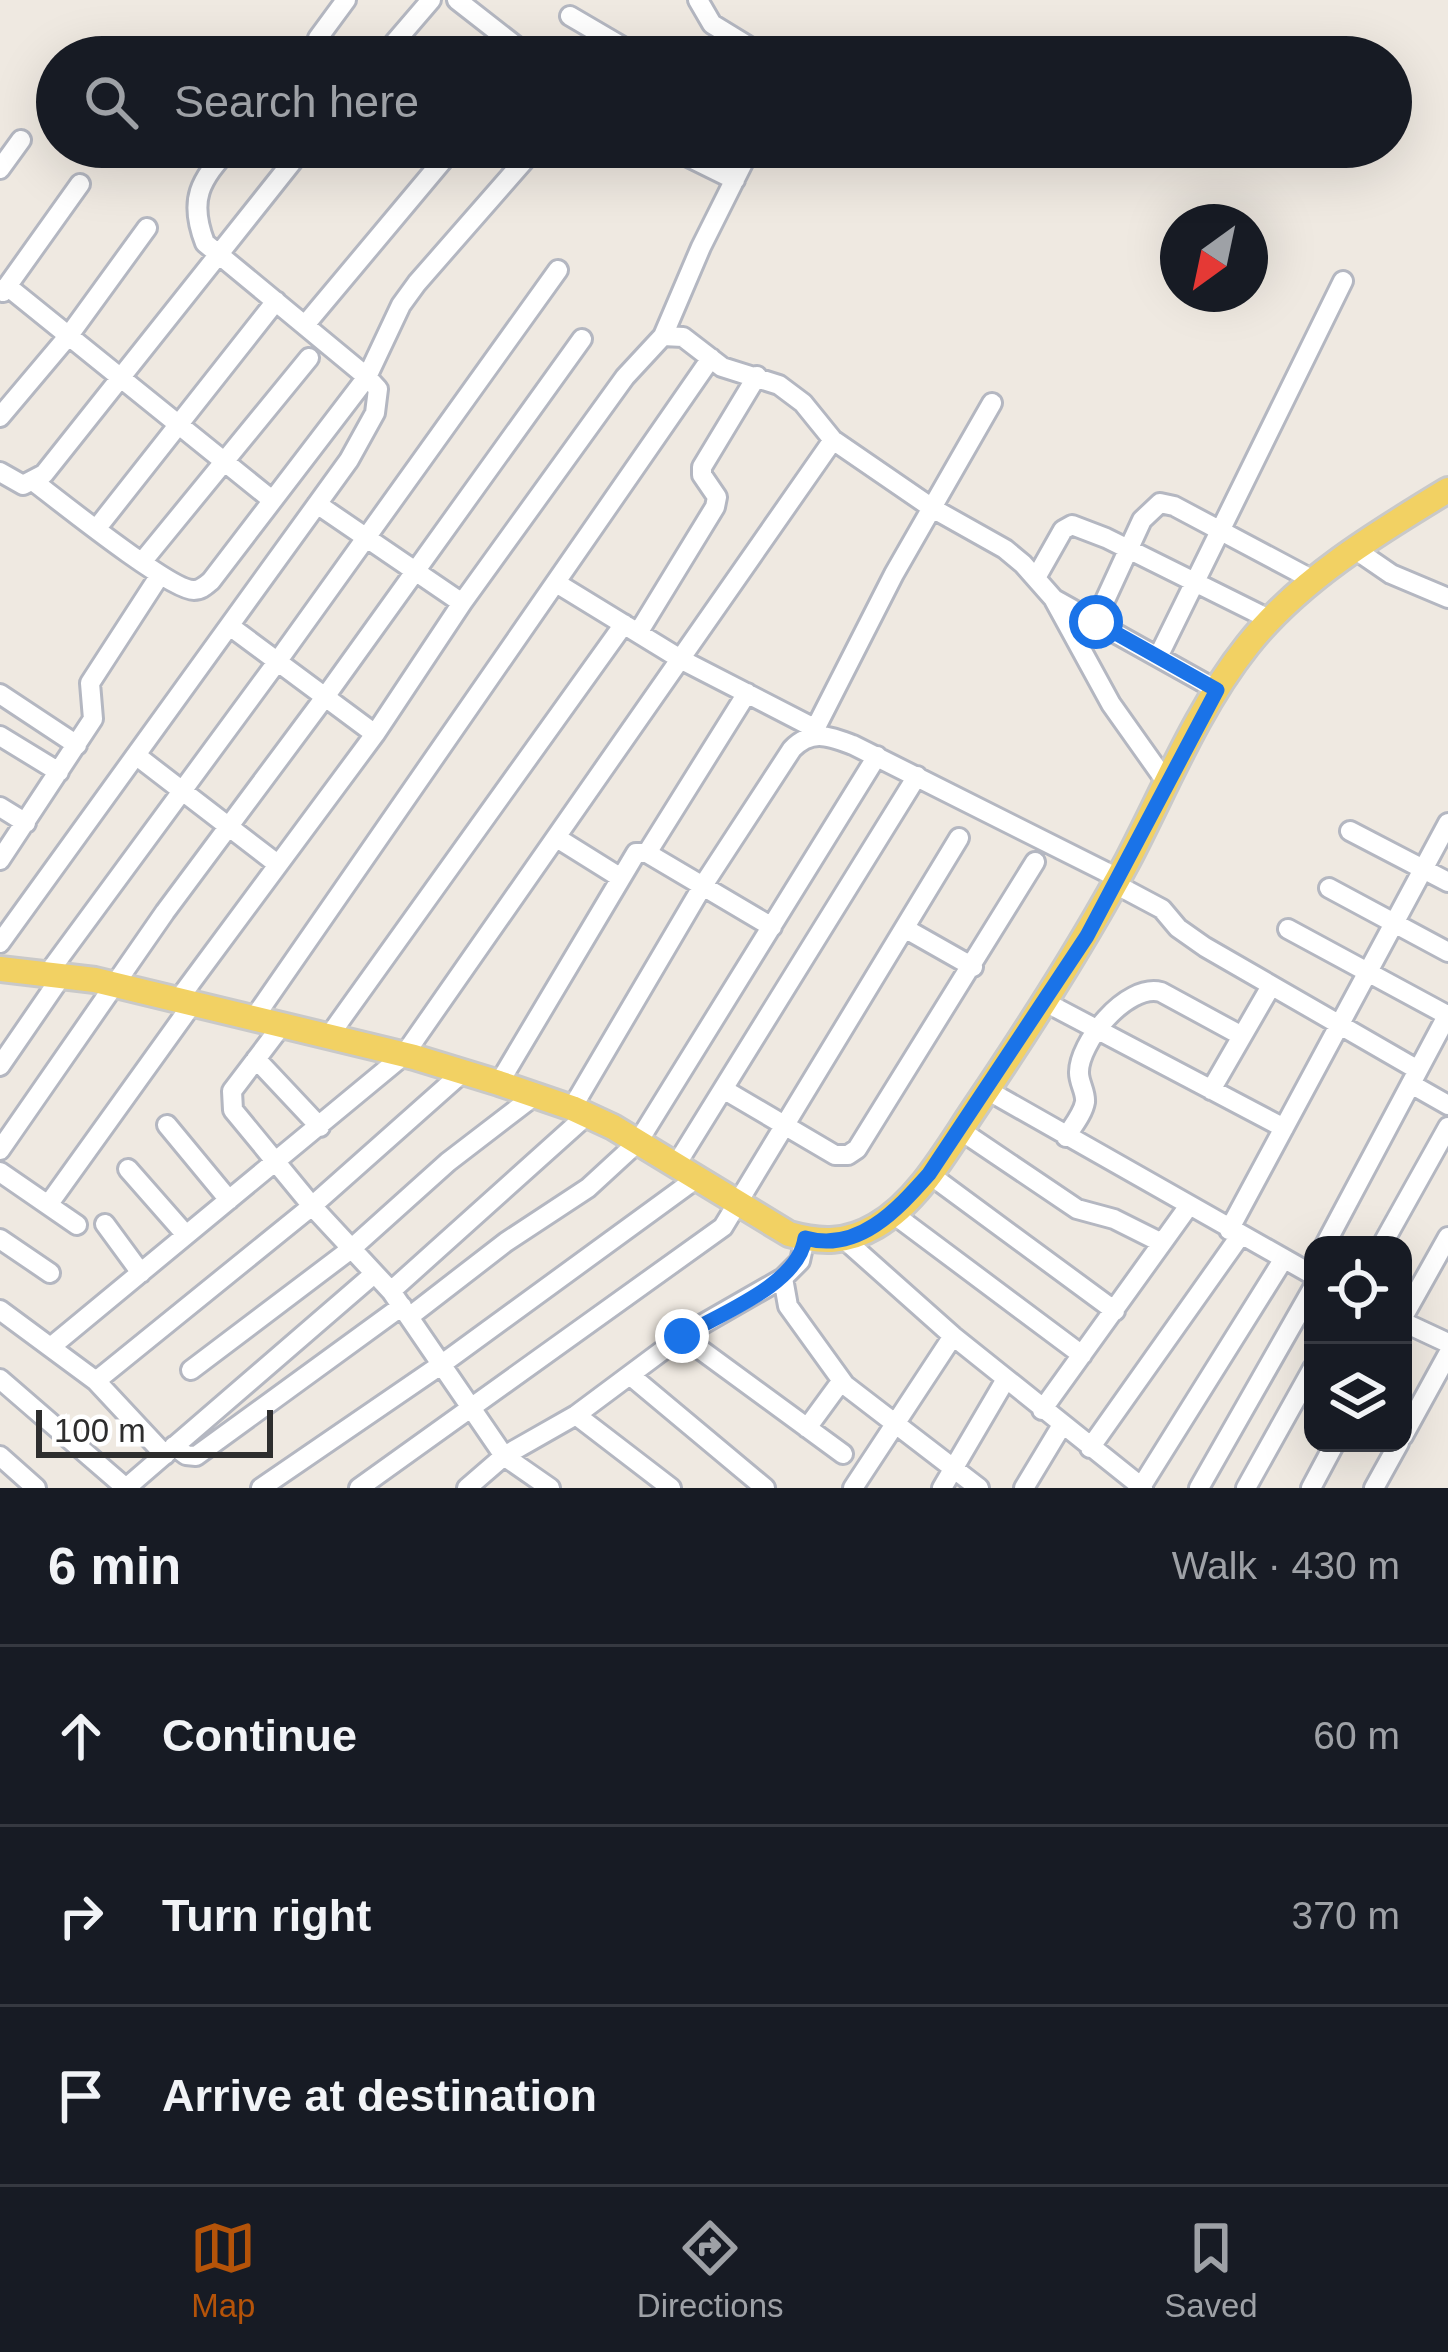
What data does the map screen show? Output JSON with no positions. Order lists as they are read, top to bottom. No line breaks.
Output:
{"scale_bar":"100 m","north":"bottom left","page":{"search":"Search here","scale":"100 m","heading":["6 min","Walk · 430 m"],"list":[["Continue","60 m"],["Turn right","370 m"],"Arrive at destination"],"nav":["Map","Directions","Saved"]}}
